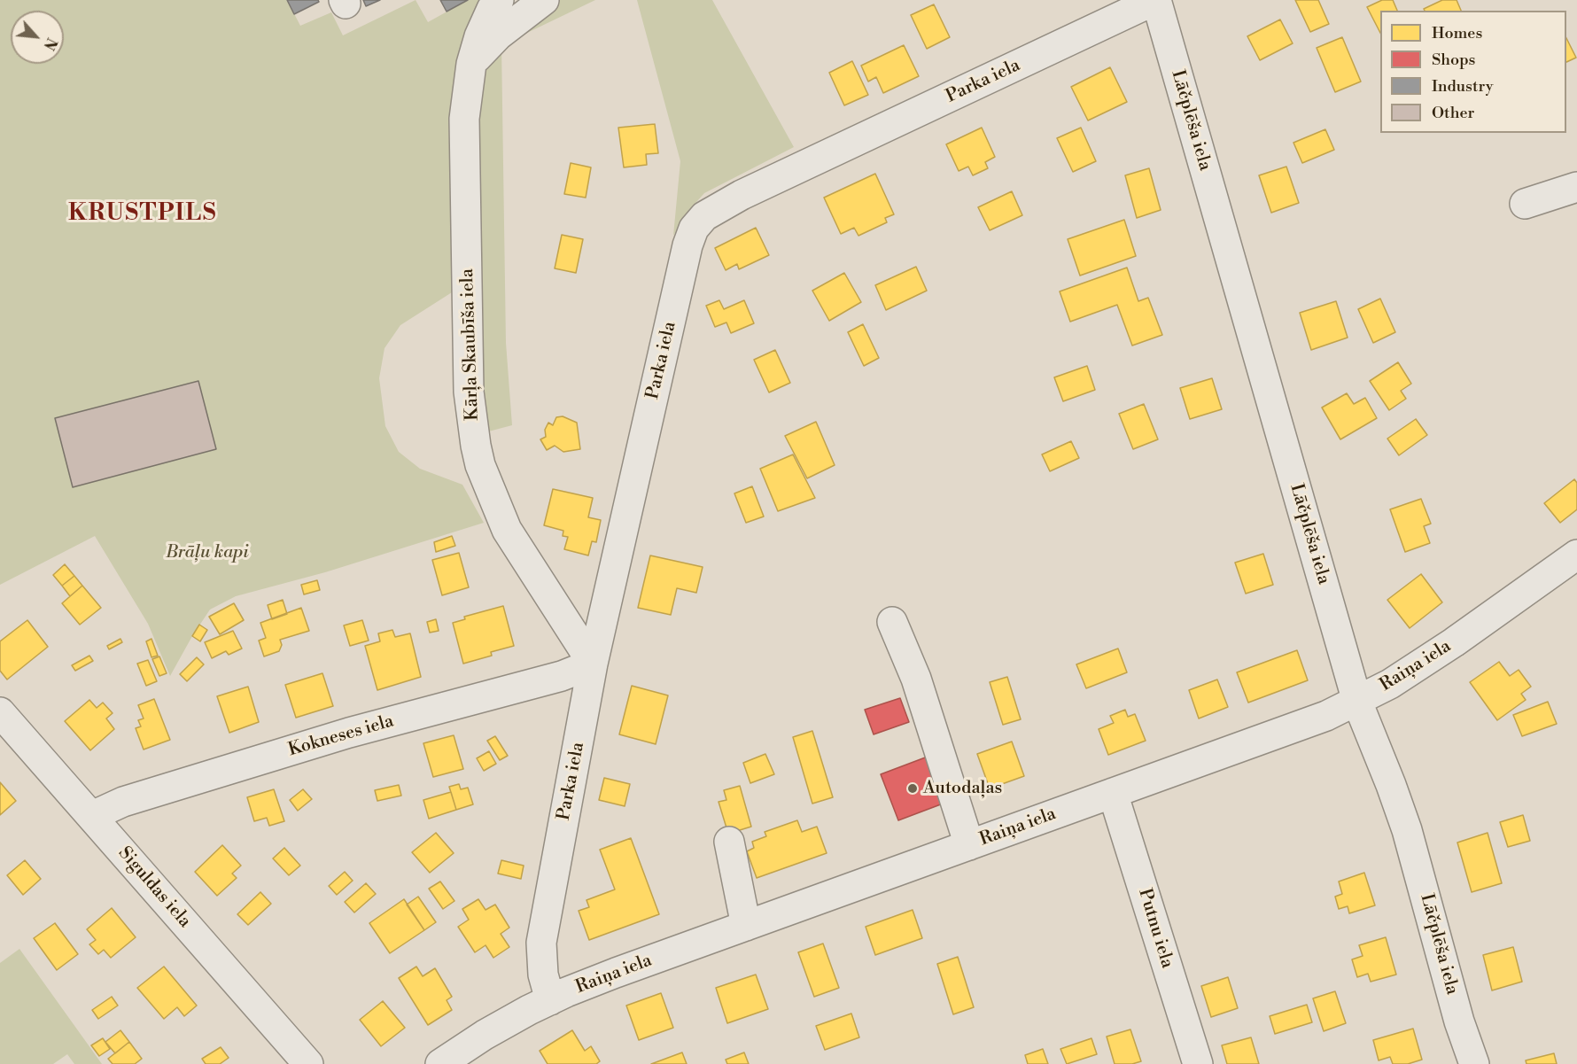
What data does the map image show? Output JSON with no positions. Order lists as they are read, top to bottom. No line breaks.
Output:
{"streets":{"street":["Parka iela","Lāčplēša iela","Kārļa Skaubīša iela","Raiņa iela","Kokneses iela","Siguldas iela","Putnu iela"]},"crossings":[["Parka iela","Lāčplēša iela"],["Parka iela","Kārļa Skaubīša iela"],["Parka iela","Raiņa iela"],["Parka iela","Kokneses iela"],["Lāčplēša iela","Raiņa iela"],["Kārļa Skaubīša iela","Kokneses iela"],["Raiņa iela","Putnu iela"],["Kokneses iela","Siguldas iela"]],"districts":["KRUSTPILS"],"parks":["Brāļu kapi"],"places":["Autodaļas"],"legend":["Homes","Shops","Industry","Other"],"north":"bottom right"}
